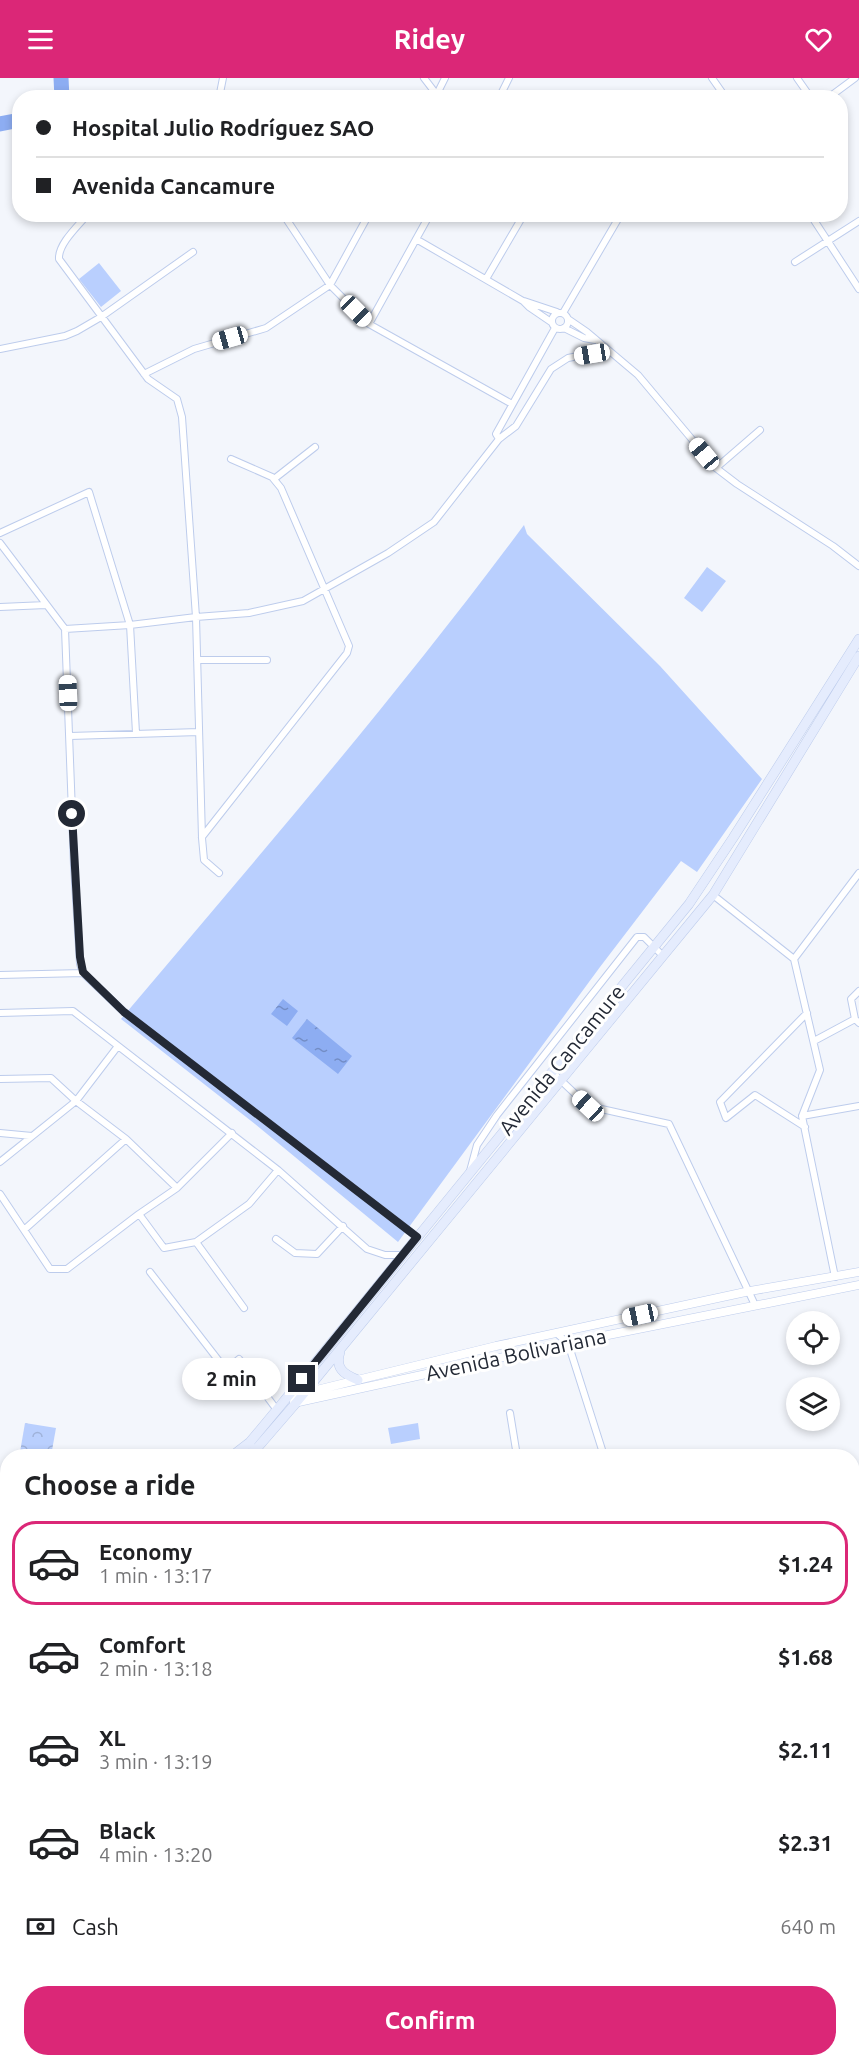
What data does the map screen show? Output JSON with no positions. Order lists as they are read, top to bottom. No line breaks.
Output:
{"streets":{"main road":["Avenida Cancamure"],"street":["Avenida Bolivariana"]},"crossings":[["Avenida Cancamure","Avenida Bolivariana"]],"page":{"header":"Ridey","banner":["Hospital Julio Rodríguez SAO","Avenida Cancamure"],"bubble":"2 min","heading":"Choose a ride","list":[{"name":"Economy","note":"1 min · 13:17","value":"$1.24"},{"name":"Comfort","note":"2 min · 13:18","value":"$1.68"},{"name":"XL","note":"3 min · 13:19","value":"$2.11"},{"name":"Black","note":"4 min · 13:20","value":"$2.31"}],"pay":["Cash","640 m"],"buttons":"Confirm"}}
